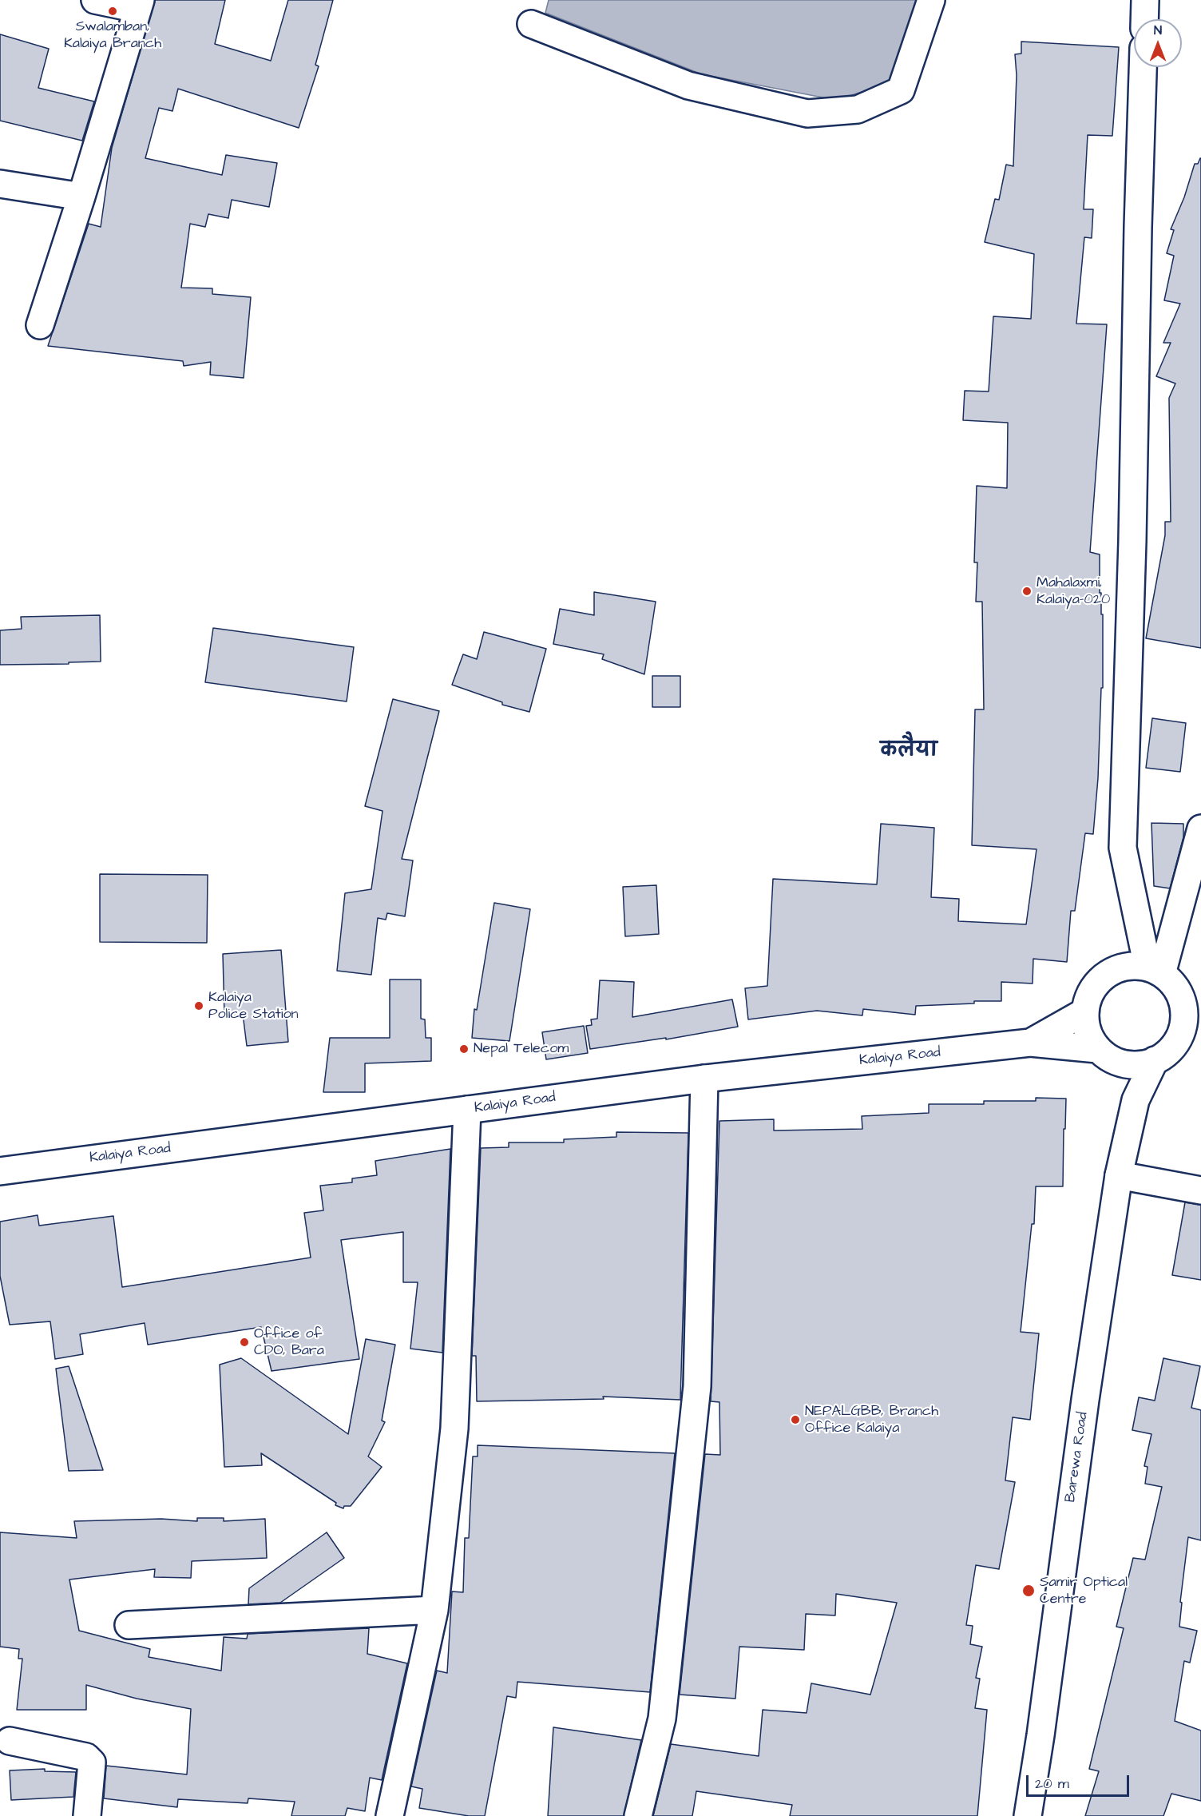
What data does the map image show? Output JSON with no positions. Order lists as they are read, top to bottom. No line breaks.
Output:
{"streets":{"main road":["Kalaiya Road","Barewa Road"]},"districts":["कलैया"],"places":["Swalamban, Kalaiya Branch","Mahalaxmi, Kalaiya-020","Kalaiya Police Station","Nepal Telecom","Office of CDO, Bara","NEPALGBB, Branch Office Kalaiya","Samir Optical Centre"],"scale_bar":"20 m","north":"top"}
